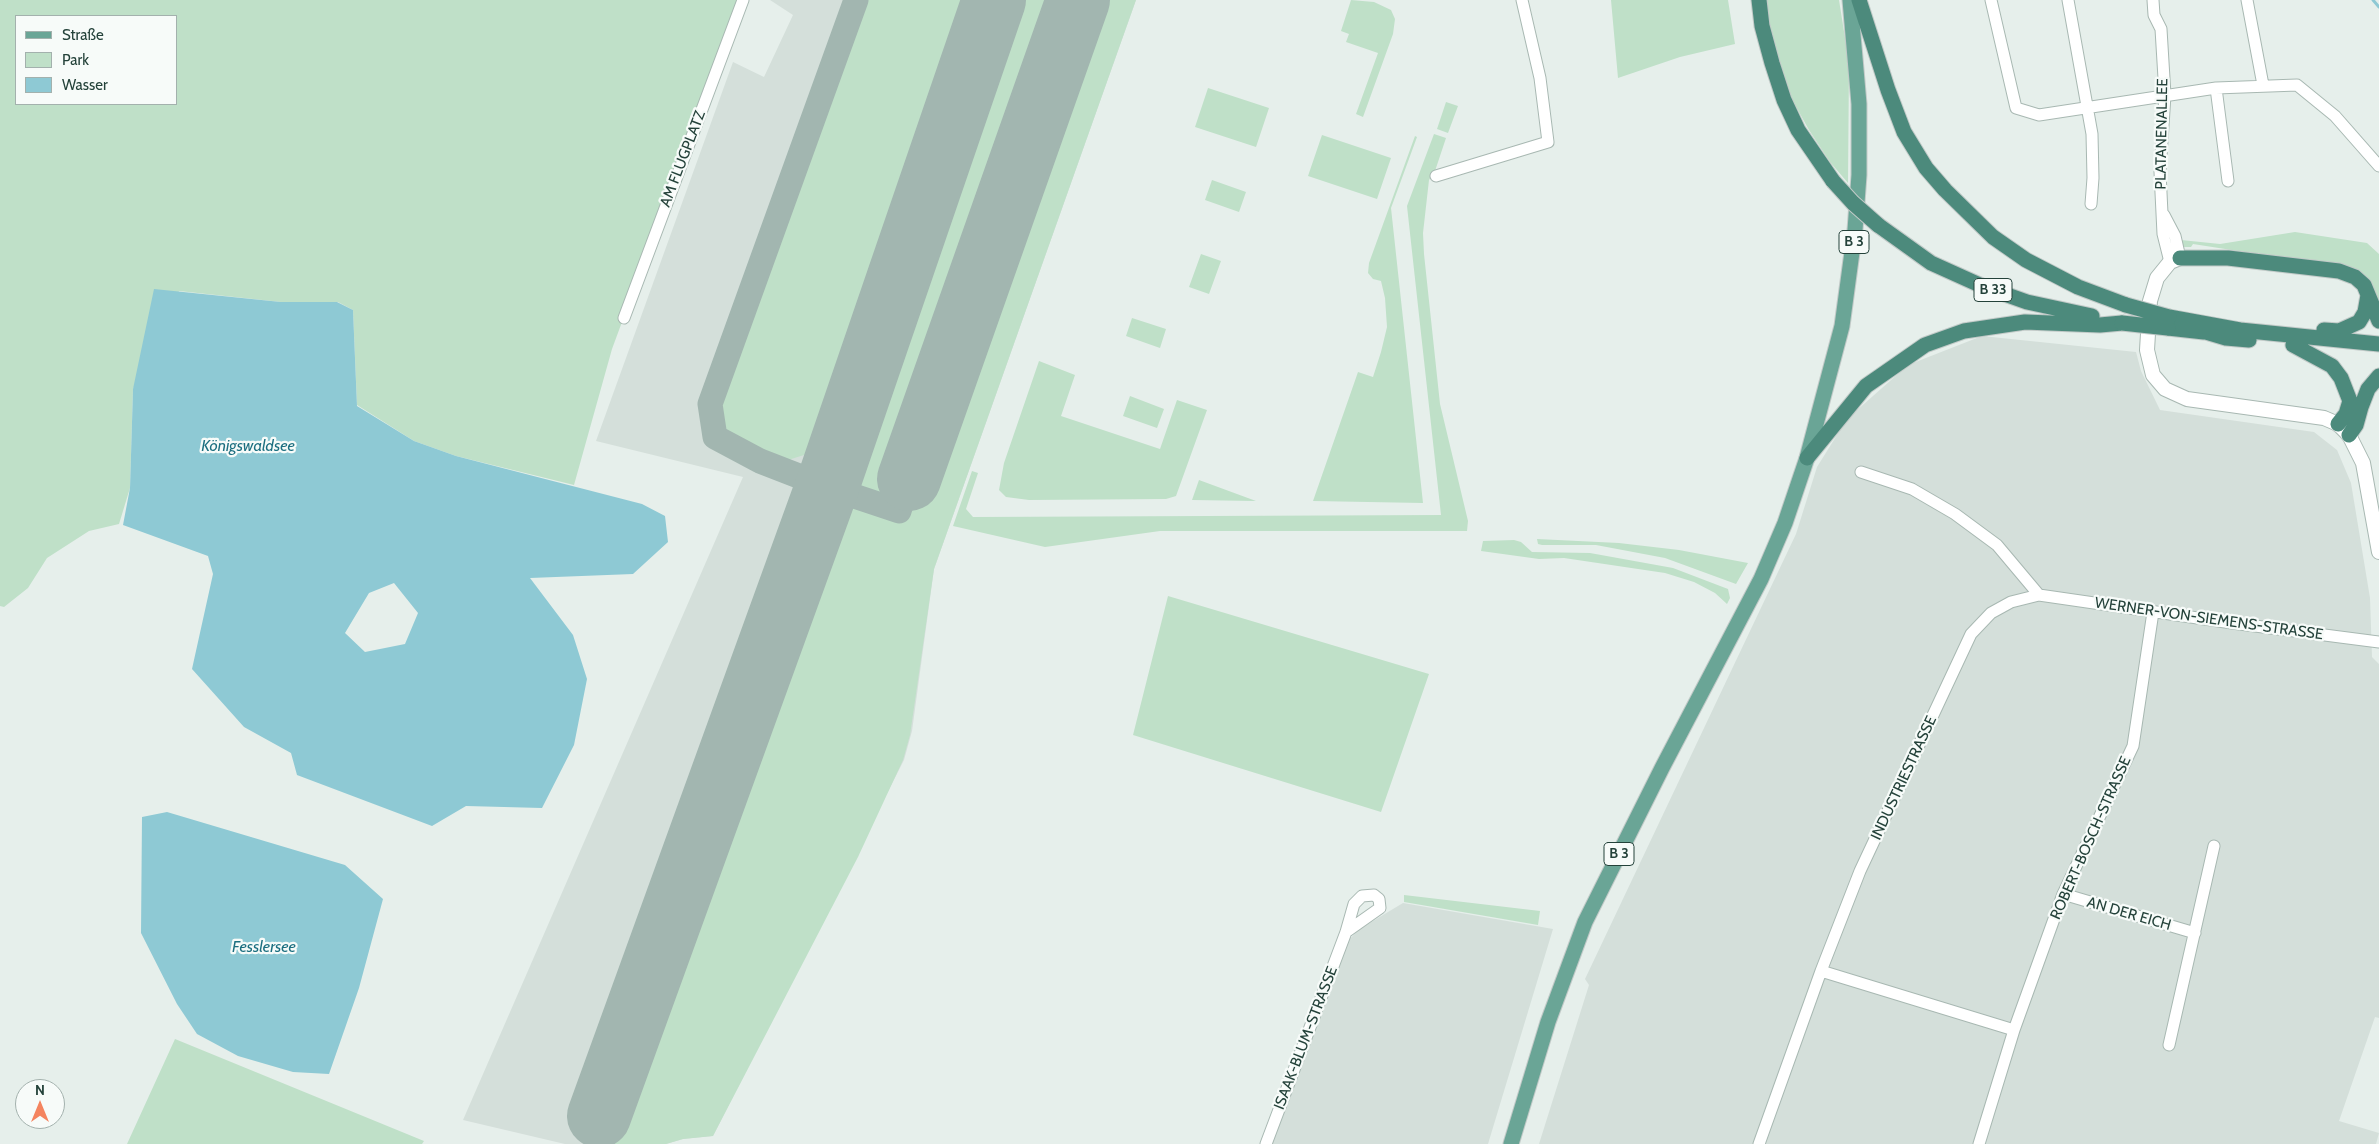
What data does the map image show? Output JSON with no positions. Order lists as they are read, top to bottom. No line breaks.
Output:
{"streets":{"highway":["B 33"],"main road":["B 3"],"street":["PLATANENALLEE","AM FLUGPLATZ","WERNER-VON-SIEMENS-STRASSE","INDUSTRIESTRASSE","ROBERT-BOSCH-STRASSE","AN DER EICH","ISAAK-BLUM-STRASSE"]},"crossings":[["WERNER-VON-SIEMENS-STRASSE","INDUSTRIESTRASSE"],["WERNER-VON-SIEMENS-STRASSE","ROBERT-BOSCH-STRASSE"],["ROBERT-BOSCH-STRASSE","AN DER EICH"]],"water":["Königswaldsee","Fesslersee"],"legend":["Straße","Park","Wasser"],"north":"top"}
